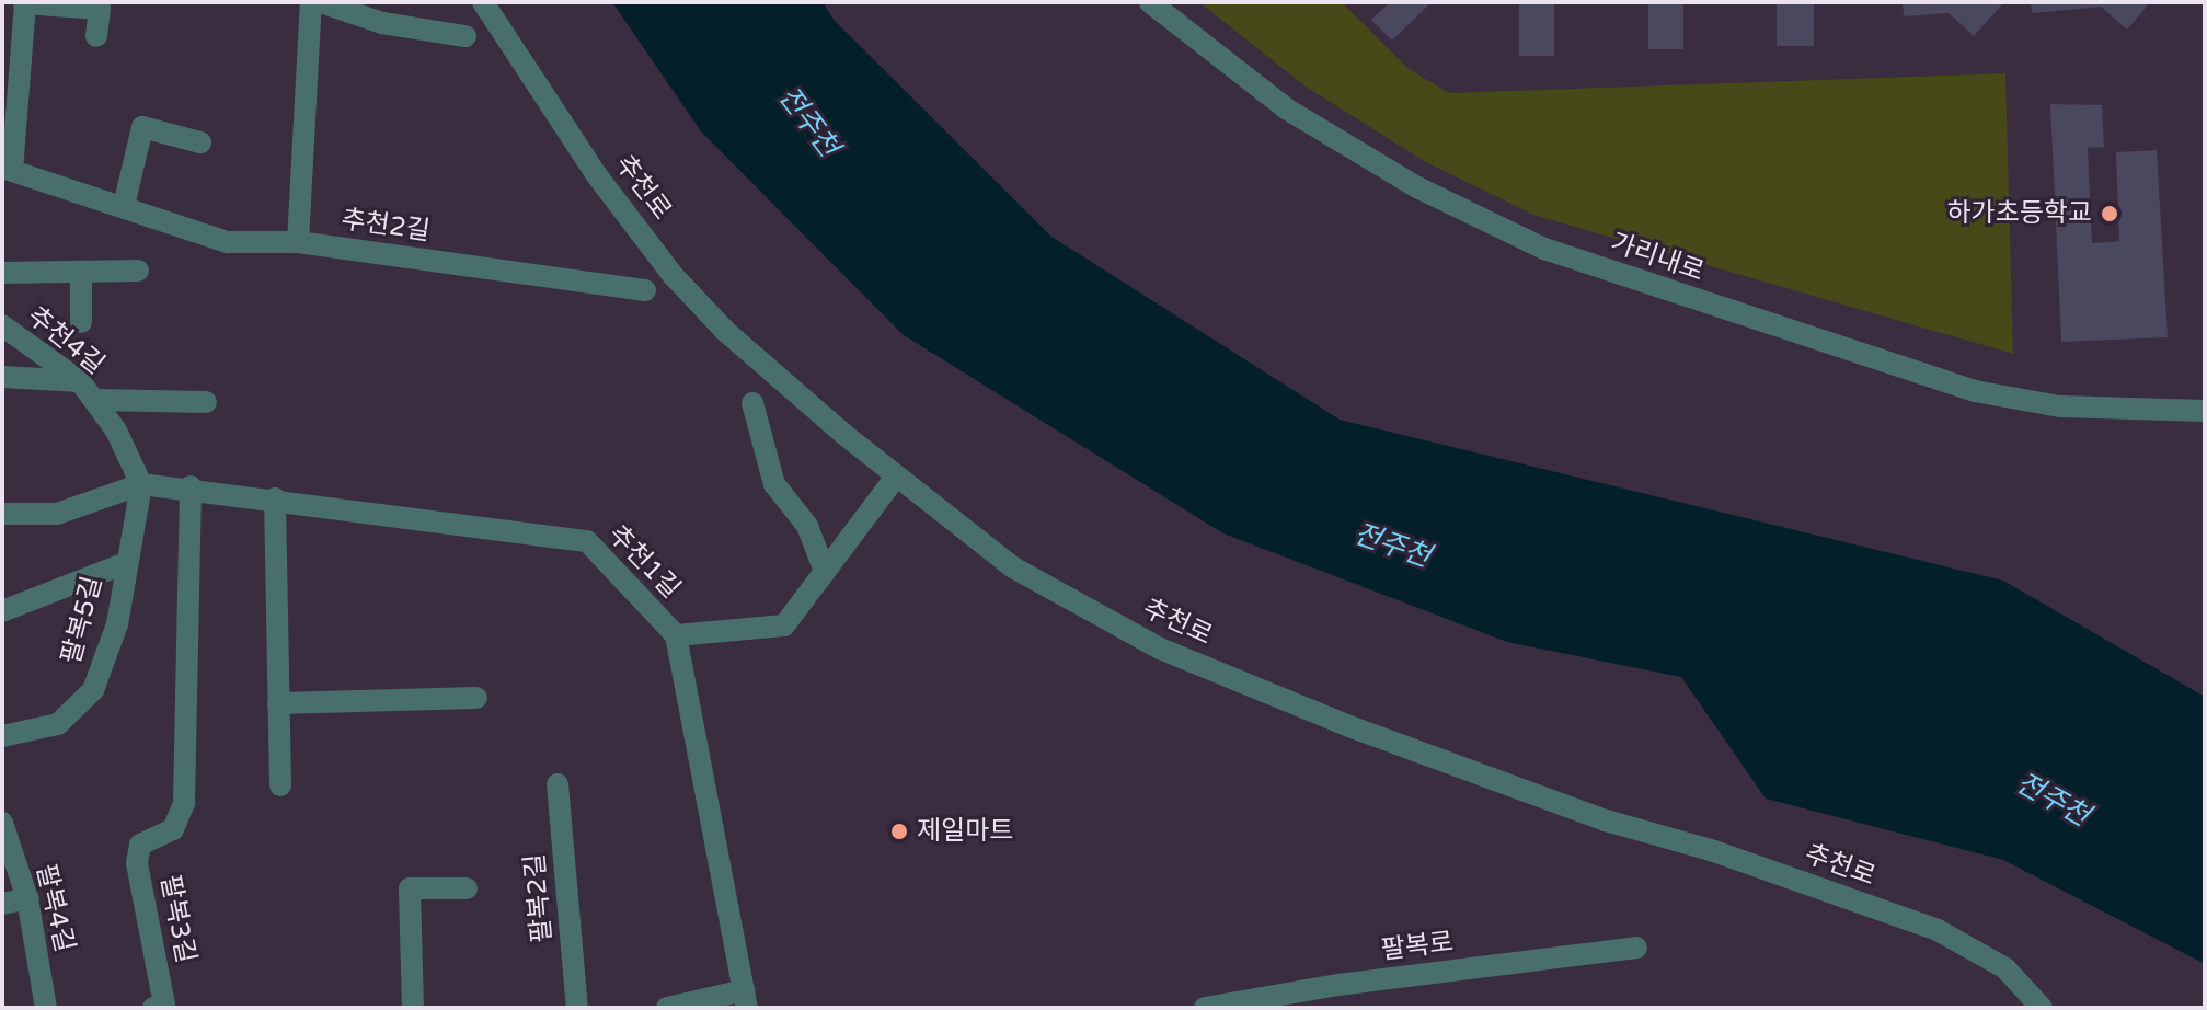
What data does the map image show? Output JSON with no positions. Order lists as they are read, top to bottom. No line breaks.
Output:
{"streets":{"street":["추천로","추천2길","가리내로","추천4길","추천1길","팔복5길","팔복2길","팔복4길","팔복3길","팔복로"]},"crossings":[["추천로","추천1길"],["추천4길","추천1길"],["추천4길","팔복5길"],["추천1길","팔복5길"],["추천1길","팔복3길"]],"water":["전주천"],"places":["하가초등학교","제일마트"]}
